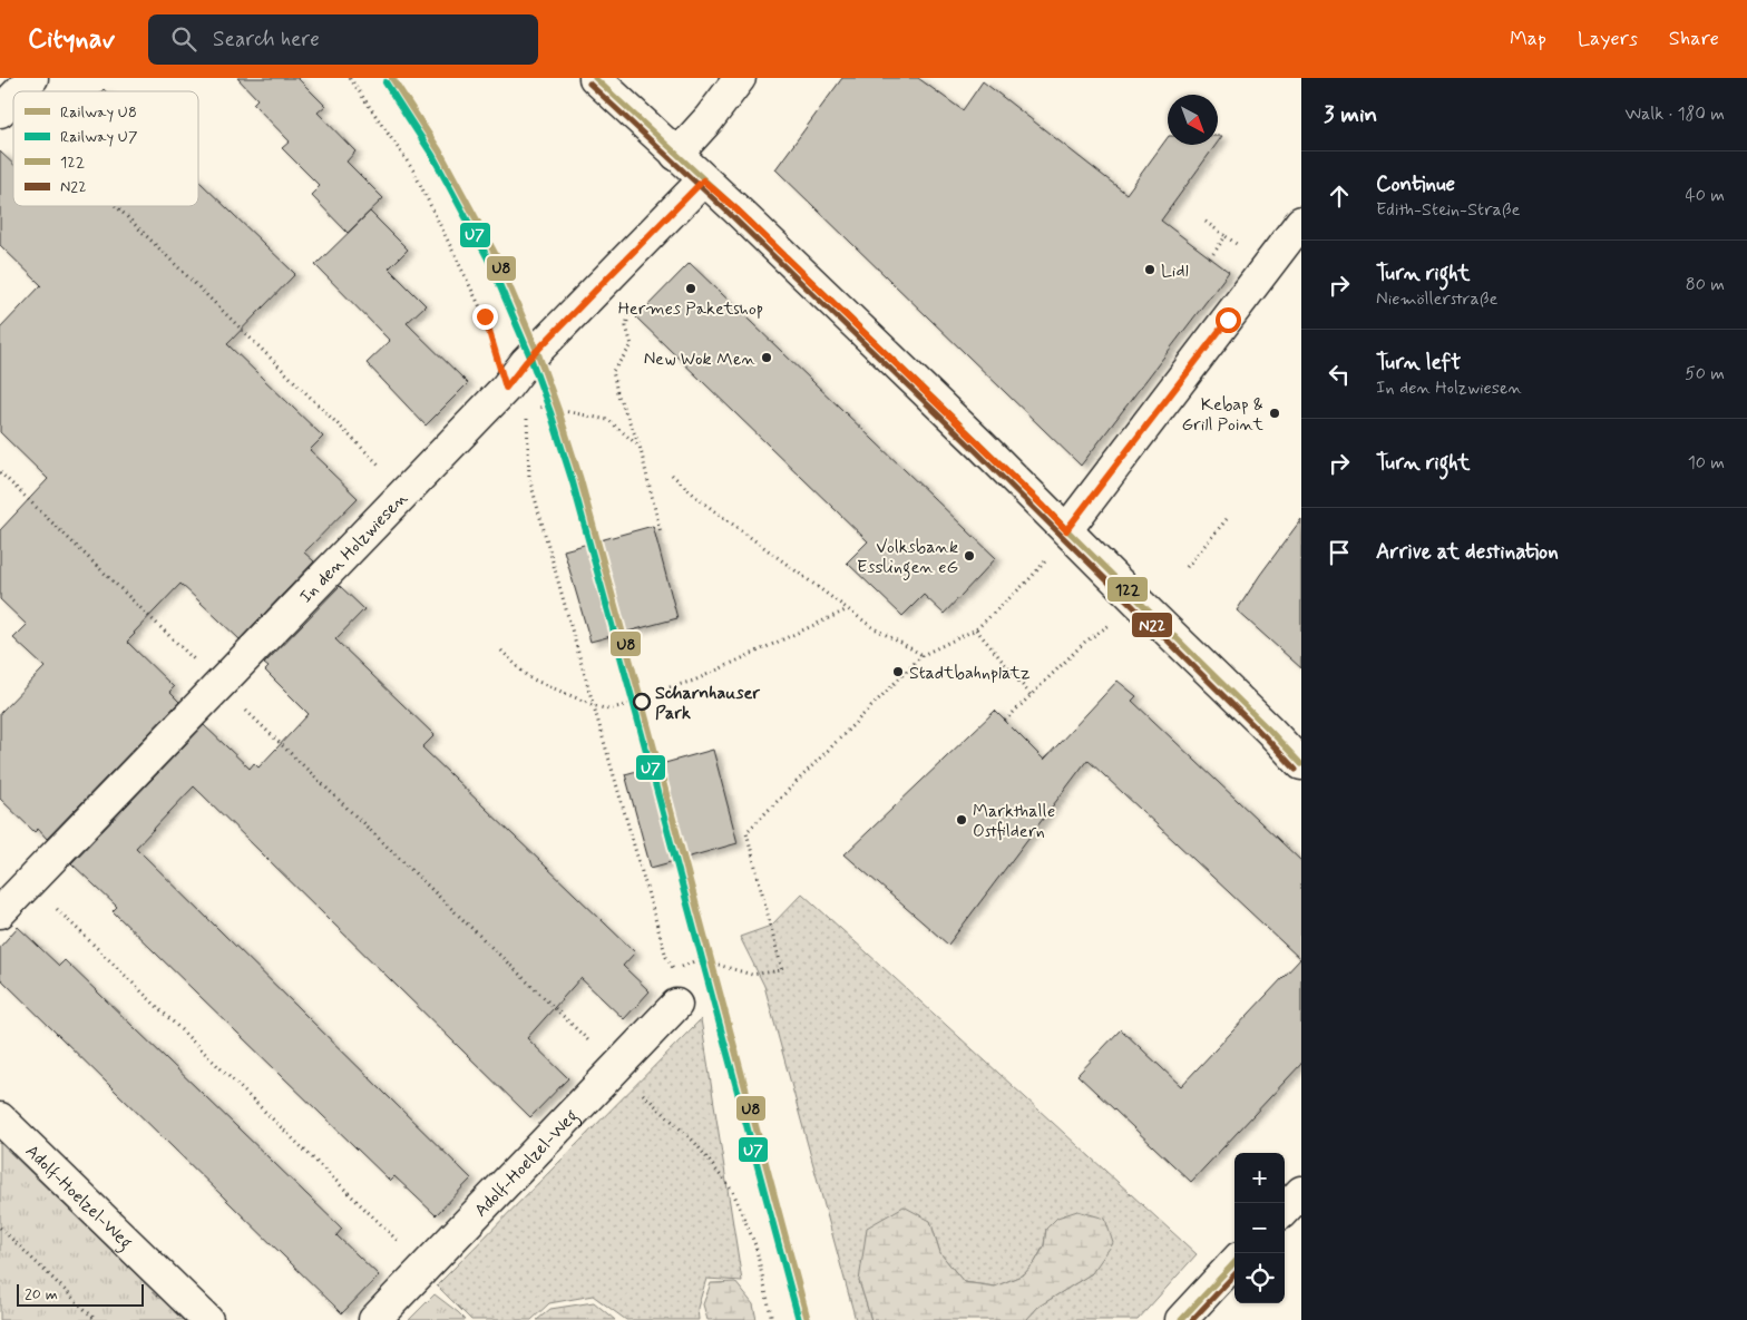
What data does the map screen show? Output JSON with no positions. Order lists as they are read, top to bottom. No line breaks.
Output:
{"streets":{"street":["In den Holzwiesen","Adolf-Hoelzel-Weg"]},"places":["Lidl","Hermes Paketshop","New Wok Men","Kebap & Grill Point","Volksbank Esslingen eG","Stadtbahnplatz","Scharnhauser Park","Markthalle Ostfildern"],"lines":["rail line U8","transit line 122","rail line U7","transit line N22"],"legend":["Railway U8","Railway U7","122","N22"],"scale_bar":"20 m","north":"bottom right","page":{"header":"Citynav","search":"Search here","nav":["Map","Layers","Share"],"heading":["3 min","Walk · 180 m"],"list":[["Continue","Edith-Stein-Straße","40 m"],["Turn right","Niemöllerstraße","80 m"],["Turn left","In den Holzwiesen","50 m"],["Turn right","10 m"],"Arrive at destination"],"map_buttons":["+","−"],"scale":"20 m"}}
